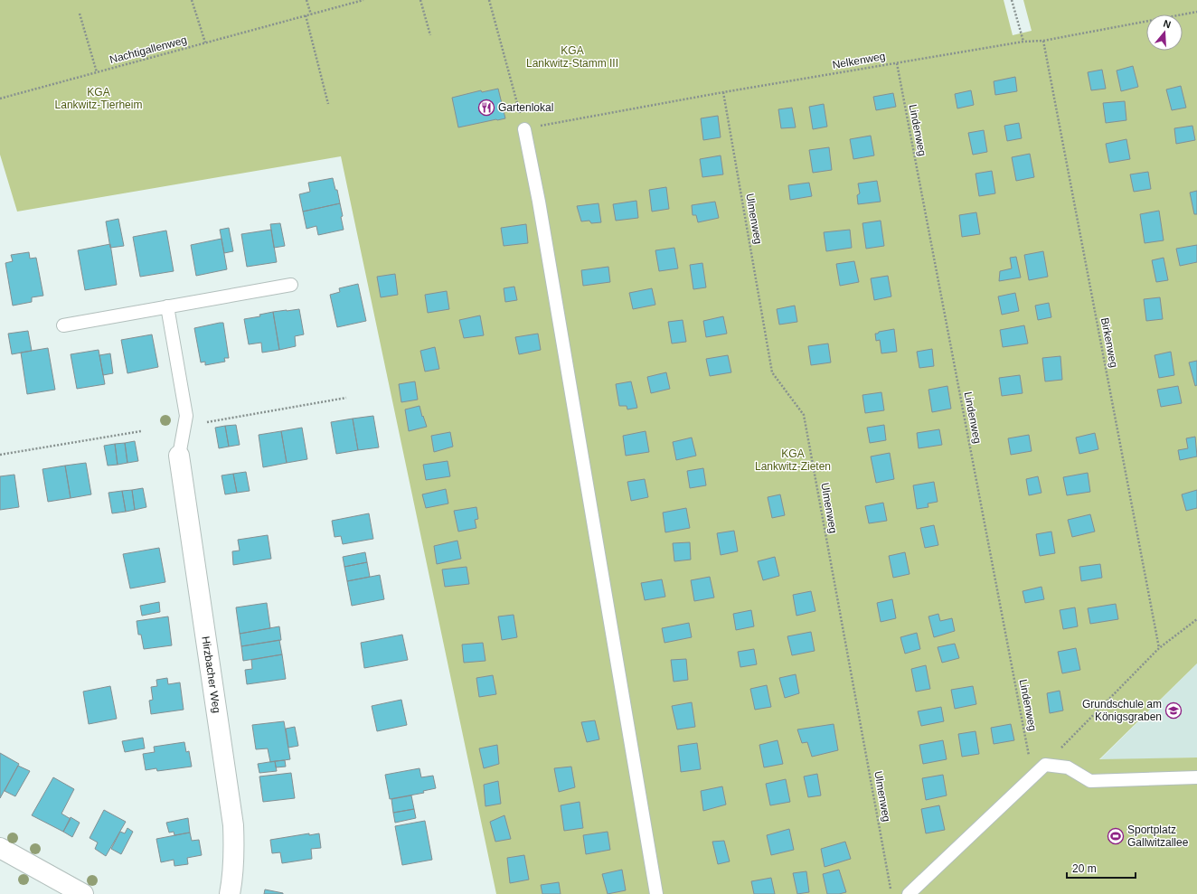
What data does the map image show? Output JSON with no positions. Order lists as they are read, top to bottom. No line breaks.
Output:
{"streets":{"street":["Hirzbacher Weg"],"path":["Nachtigallenweg","Nelkenweg","Lindenweg","Ulmenweg","Birkenweg"]},"crossings":[["Nelkenweg","Lindenweg"],["Nelkenweg","Ulmenweg"],["Nelkenweg","Birkenweg"]],"parks":["KGA Lankwitz-Stamm III","KGA Lankwitz-Tierheim","KGA Lankwitz-Zieten"],"places":{"restaurant":["Gartenlokal"],"school or university":["Grundschule am Königsgraben"],"sports":["Sportplatz Gallwitzallee"]},"scale_bar":"20 m","north":"top"}
